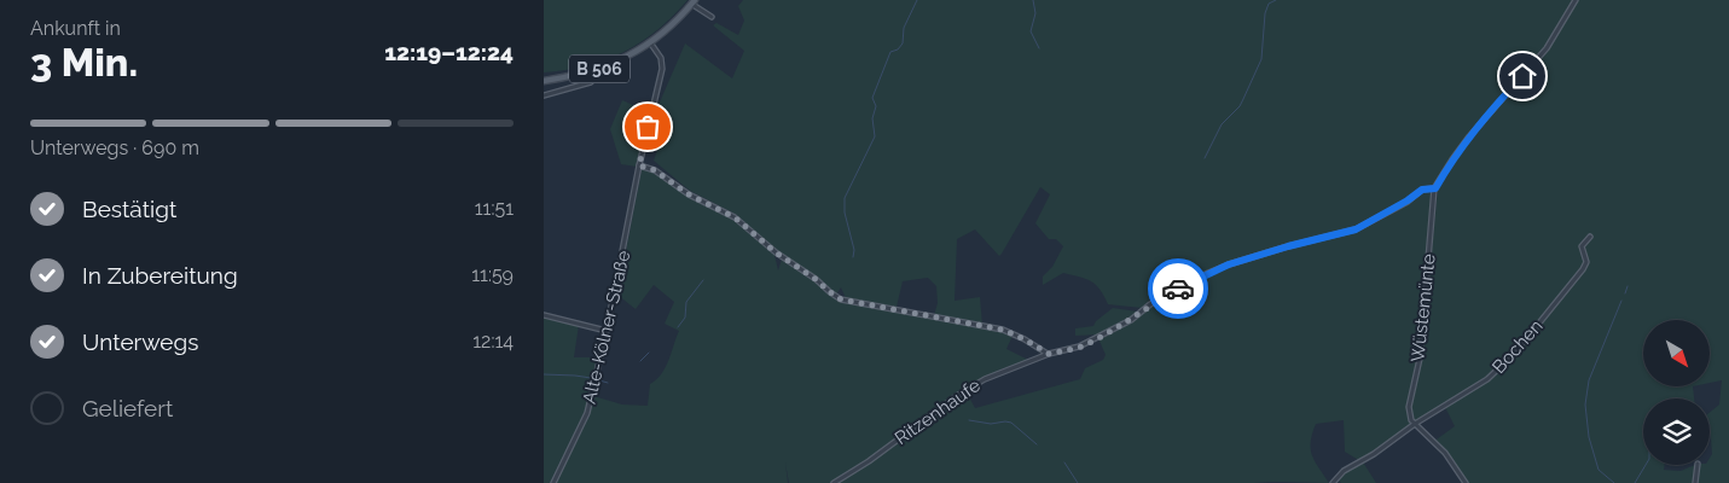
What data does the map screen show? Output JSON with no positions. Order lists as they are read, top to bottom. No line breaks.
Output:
{"streets":{"main road":["B 506"],"street":["Wüstemünte","Alte-Kölner-Straße","Bochen","Ritzenhaufe"]},"crossings":[["B 506","Alte-Kölner-Straße"],["Wüstemünte","Bochen"],["Wüstemünte","Ritzenhaufe"]],"north":"bottom right","page":{"heading":["3 Min.","Ankunft in","12:19–12:24"],"bar":"Unterwegs · 690 m","list":[["Bestätigt","11:51"],["In Zubereitung","11:59"],["Unterwegs","12:14"],"Geliefert"]}}
